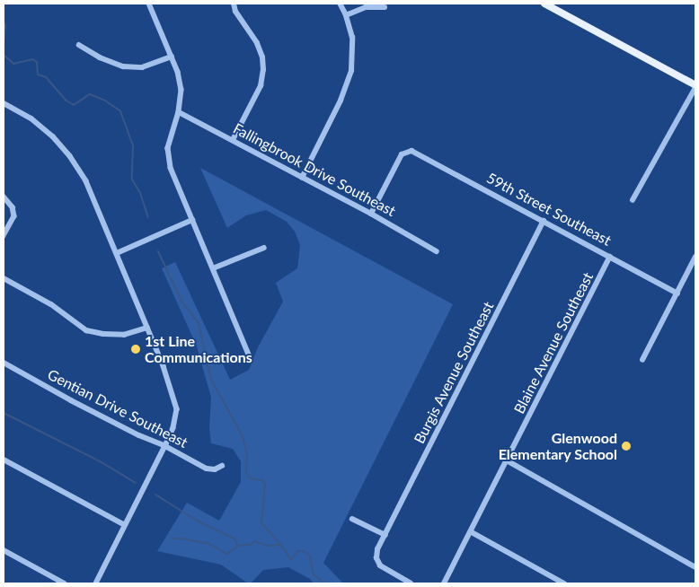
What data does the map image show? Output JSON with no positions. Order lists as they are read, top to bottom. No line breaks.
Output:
{"streets":{"street":["Fallingbrook Drive Southeast","59th Street Southeast","Blaine Avenue Southeast","Burgis Avenue Southeast","Gentian Drive Southeast"]},"crossings":[["Fallingbrook Drive Southeast","59th Street Southeast"],["59th Street Southeast","Blaine Avenue Southeast"],["59th Street Southeast","Burgis Avenue Southeast"]],"places":["1st Line Communications","Glenwood Elementary School"]}
